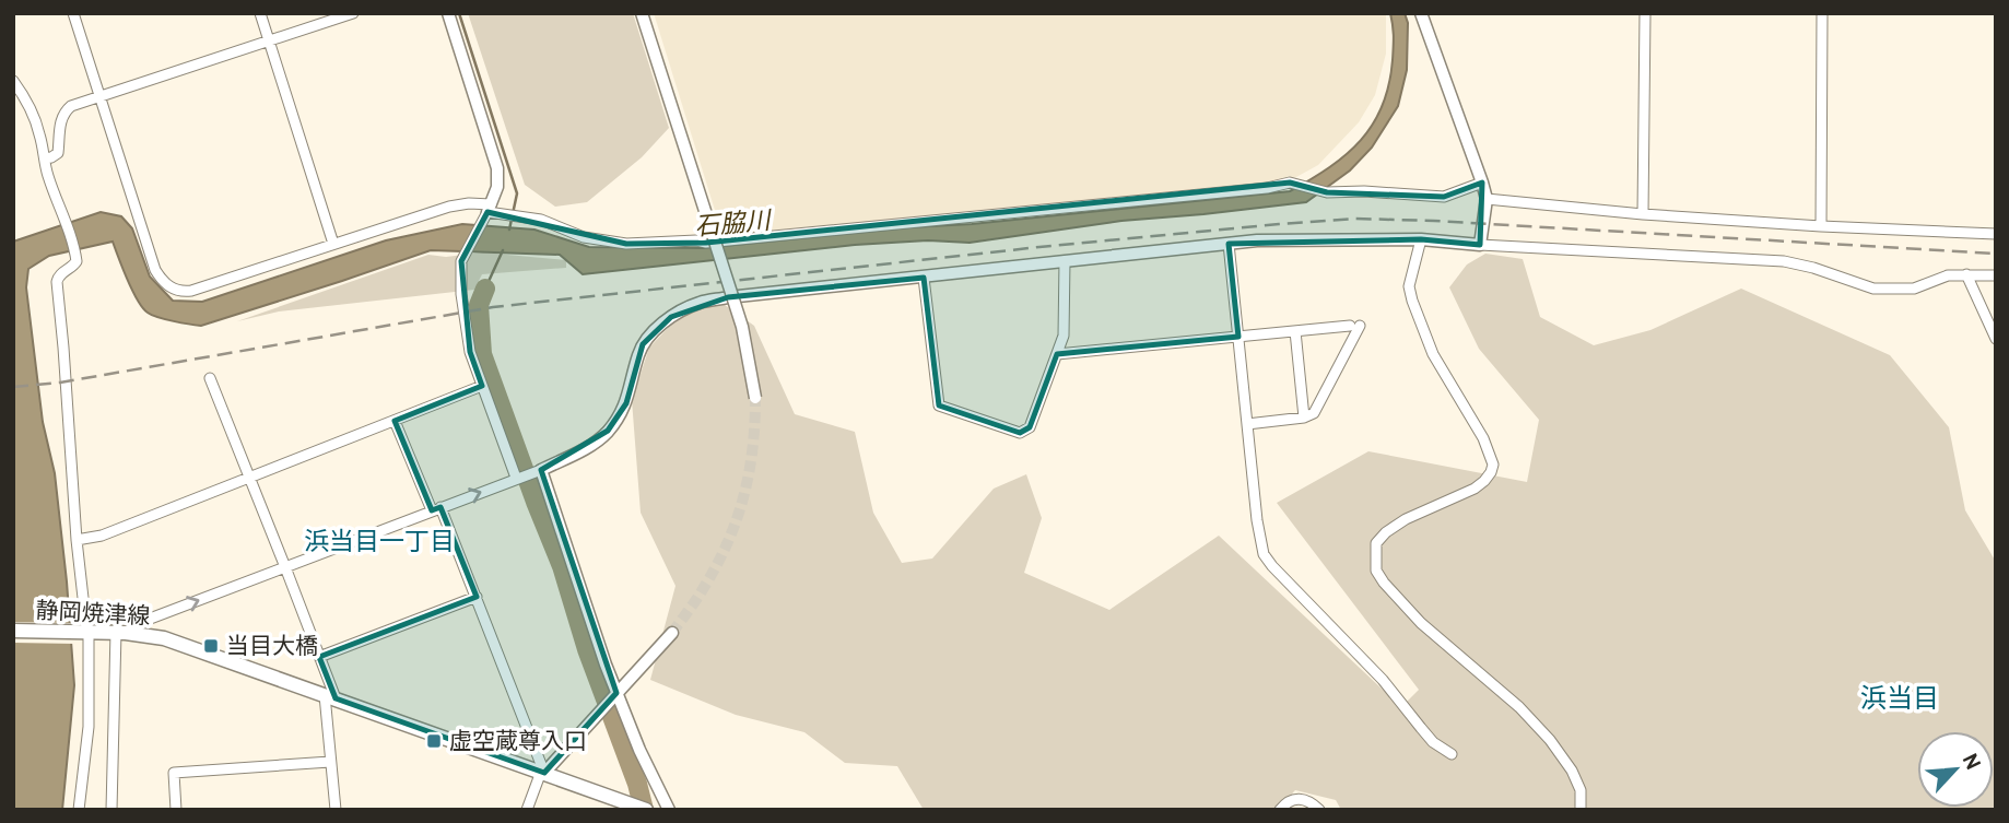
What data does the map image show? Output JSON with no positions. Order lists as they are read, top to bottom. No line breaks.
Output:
{"streets":{"main road":["静岡焼津線"]},"districts":["浜当目一丁目","浜当目"],"water":["石脇川"],"places":{"transit":["当目大橋","虚空蔵尊入口"]},"north":"top right"}
